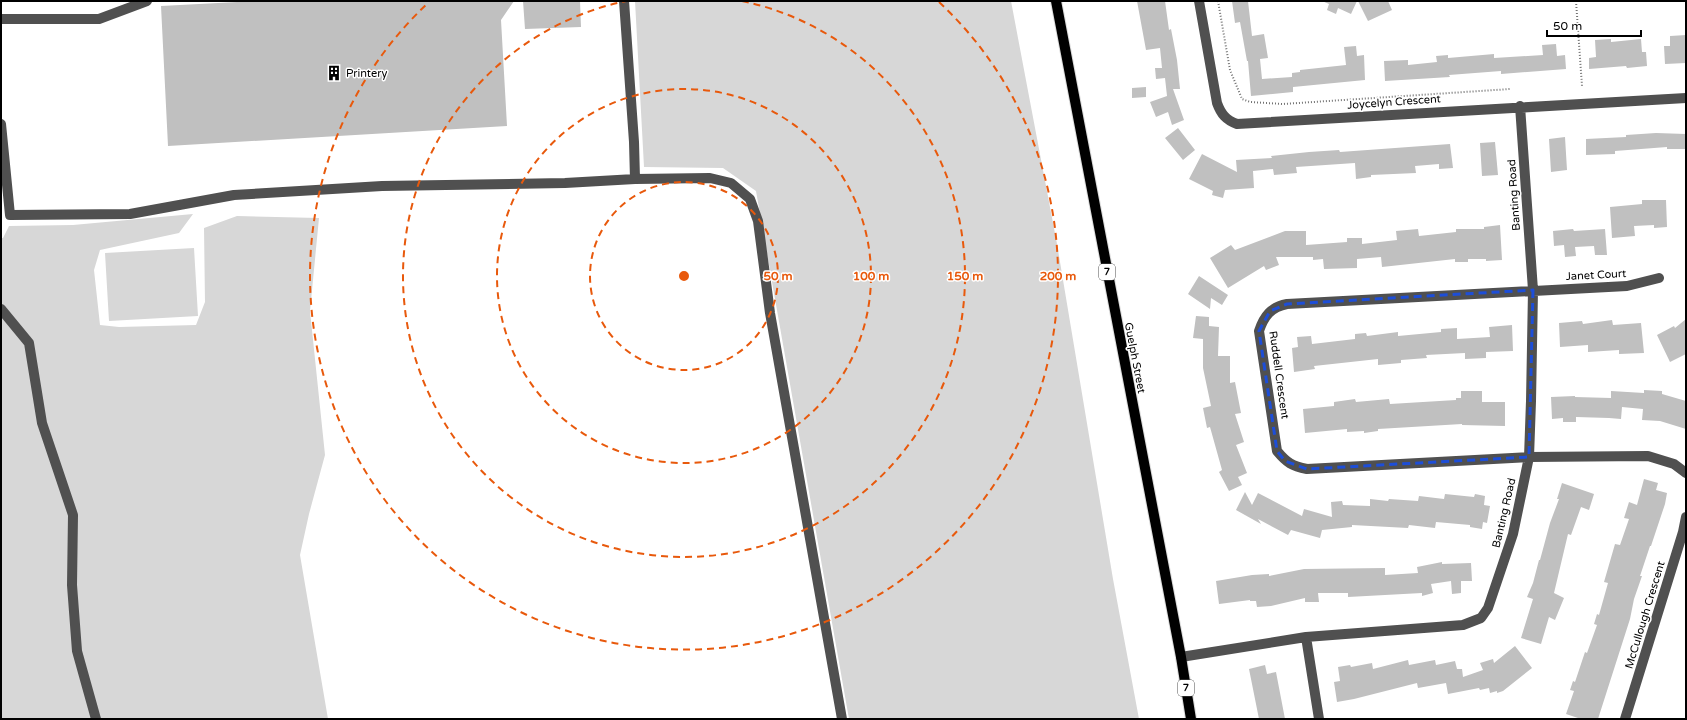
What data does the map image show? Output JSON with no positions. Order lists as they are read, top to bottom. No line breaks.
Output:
{"streets":{"main road":["7","Guelph Street"],"street":["Joycelyn Crescent","Banting Road","Janet Court","Ruddell Crescent","McCullough Crescent"]},"crossings":[["Joycelyn Crescent","Banting Road"],["Banting Road","Janet Court"],["Banting Road","Guelph Street"],["Banting Road","Ruddell Crescent"],["Janet Court","Ruddell Crescent"]],"places":{"building":["Printery"]},"scale_bar":"50 m","rings":["50 m","100 m","150 m","200 m"]}
